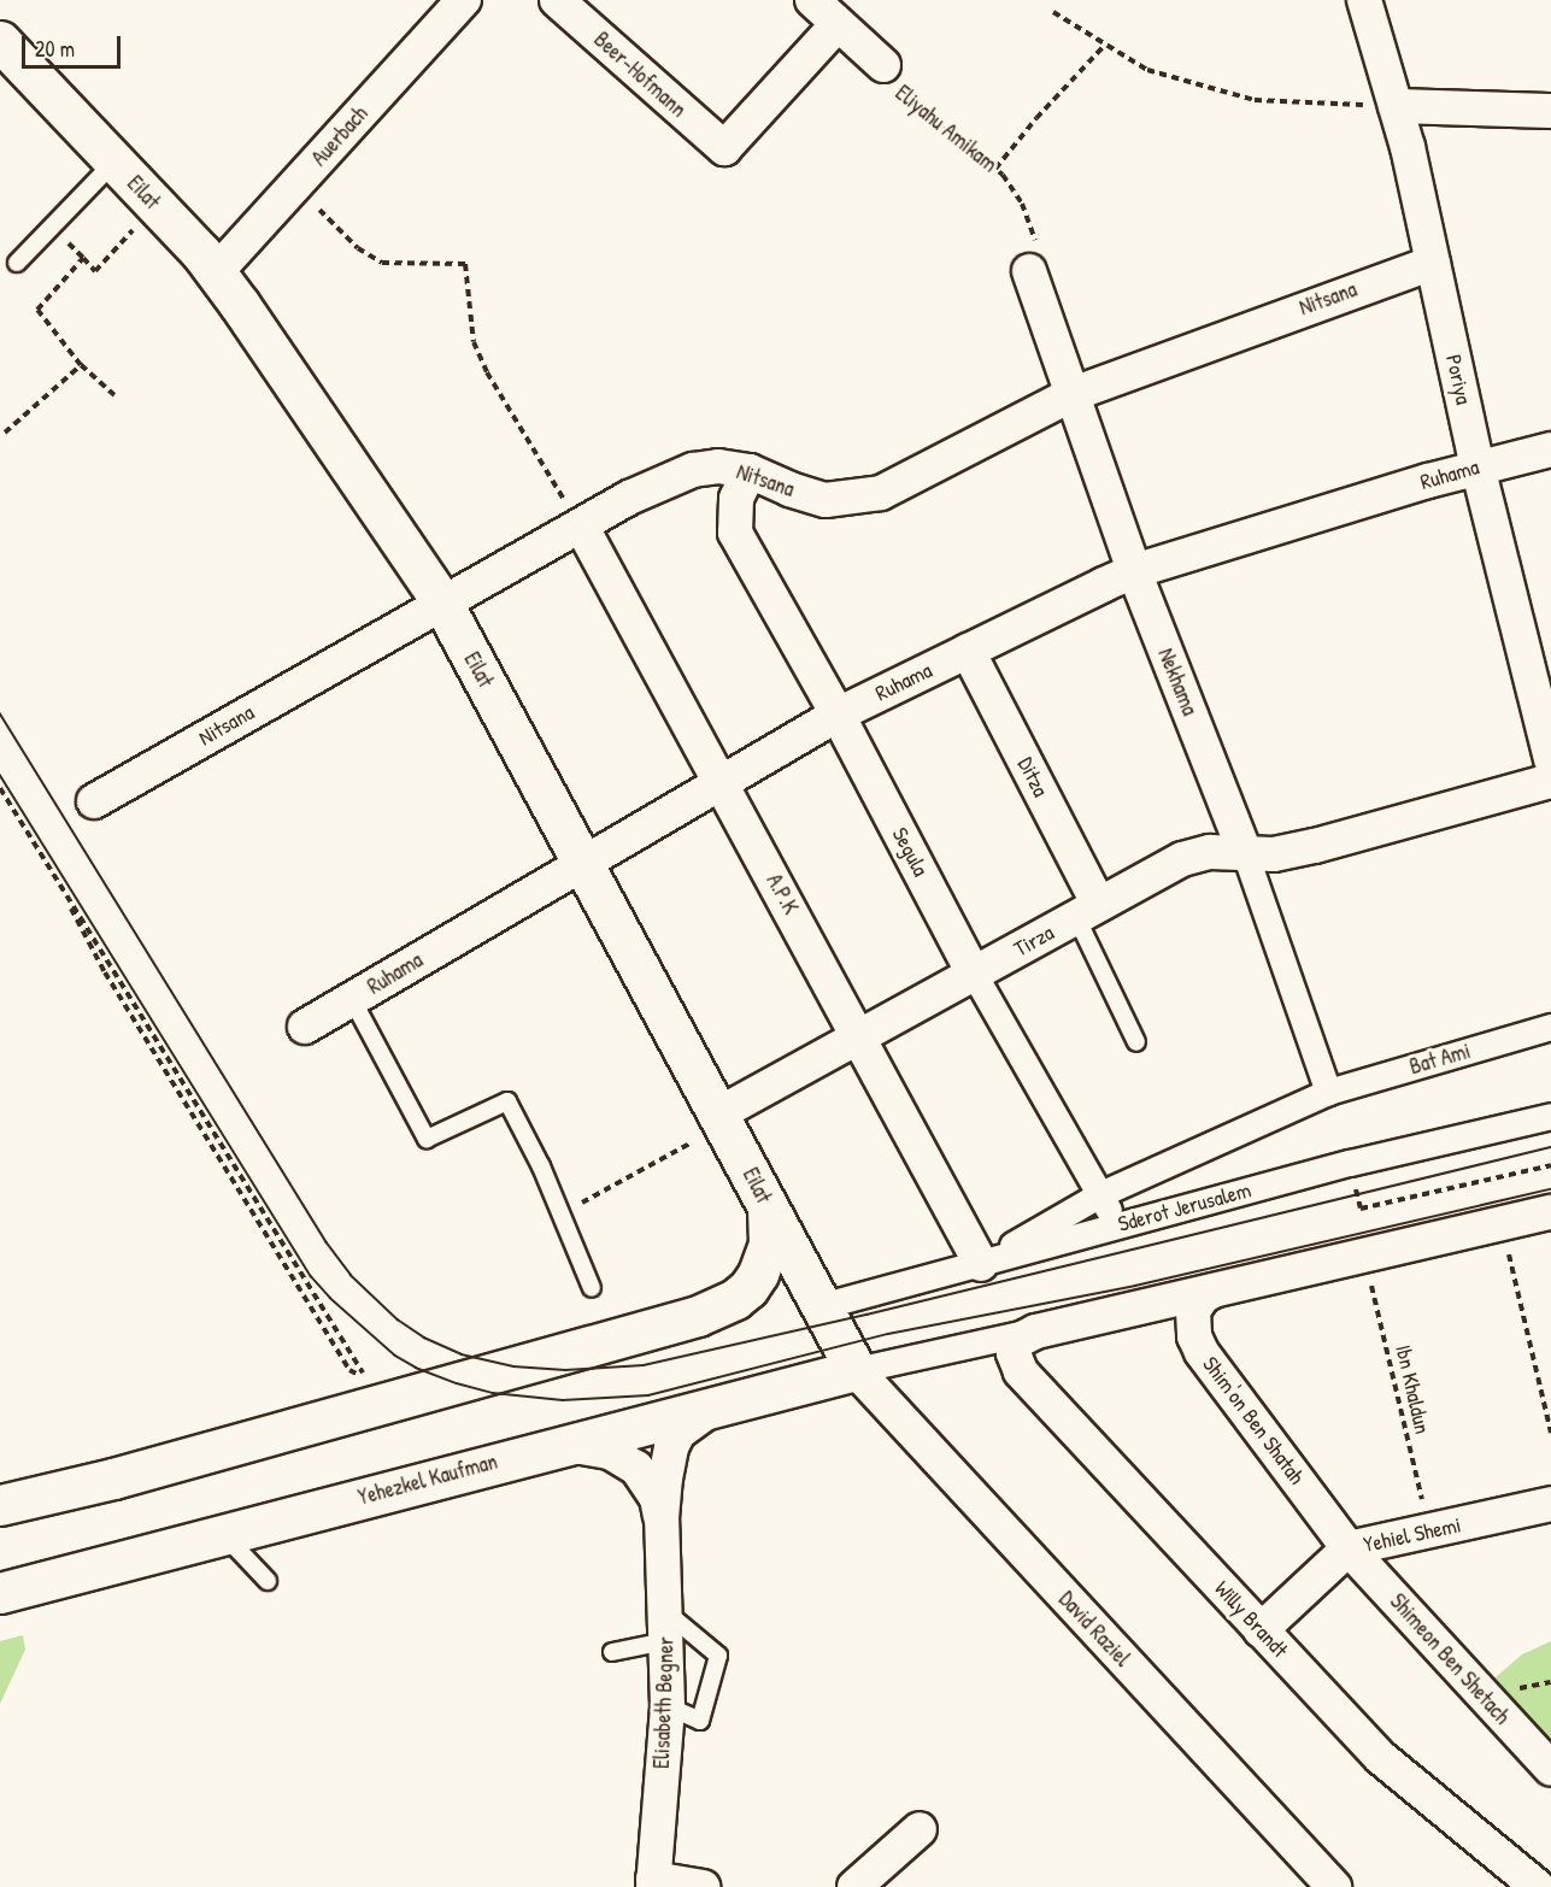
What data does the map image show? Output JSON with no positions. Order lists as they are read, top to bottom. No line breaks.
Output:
{"streets":{"street":["Beer-Hofmann","Eliyahu Amikam","Auerbach","Eilat","Nitsana","Poriya","Ruhama","Nekhama","Ditza","Segula","A.P.K","Tirza","Bat Ami","Sderot Jerusalem","Shim'on Ben Shatah","Yehezkel Kaufman","Yehiel Shemi","Willy Brandt","David Raziel","Shimeon Ben Shetach","Elisabeth Begner"],"path":["Ibn Khaldun"]},"crossings":[["Beer-Hofmann","Eliyahu Amikam"],["Eliyahu Amikam","Nekhama"],["Auerbach","Eilat"],["Eilat","Nitsana"],["Eilat","Ruhama"],["Eilat","Tirza"],["Eilat","Sderot Jerusalem"],["Eilat","Yehezkel Kaufman"],["Eilat","David Raziel"],["Nitsana","Poriya"],["Nitsana","Nekhama"],["Nitsana","Segula"],["Nitsana","A.P.K"],["Poriya","Ruhama"],["Ruhama","Nekhama"],["Ruhama","Ditza"],["Ruhama","Segula"],["Ruhama","A.P.K"],["Nekhama","Tirza"],["Nekhama","Bat Ami"],["Ditza","Tirza"],["Segula","Tirza"],["Segula","Bat Ami"],["Segula","Sderot Jerusalem"],["A.P.K","Tirza"],["A.P.K","Bat Ami"],["A.P.K","Sderot Jerusalem"],["Bat Ami","Sderot Jerusalem"],["Ibn Khaldun","Yehiel Shemi"],["Shim'on Ben Shatah","Yehiel Shemi"],["Shim'on Ben Shatah","Shimeon Ben Shetach"],["Yehezkel Kaufman","David Raziel"],["Yehezkel Kaufman","Elisabeth Begner"],["Yehiel Shemi","Willy Brandt"],["Yehiel Shemi","Shimeon Ben Shetach"]],"scale_bar":"20 m"}
